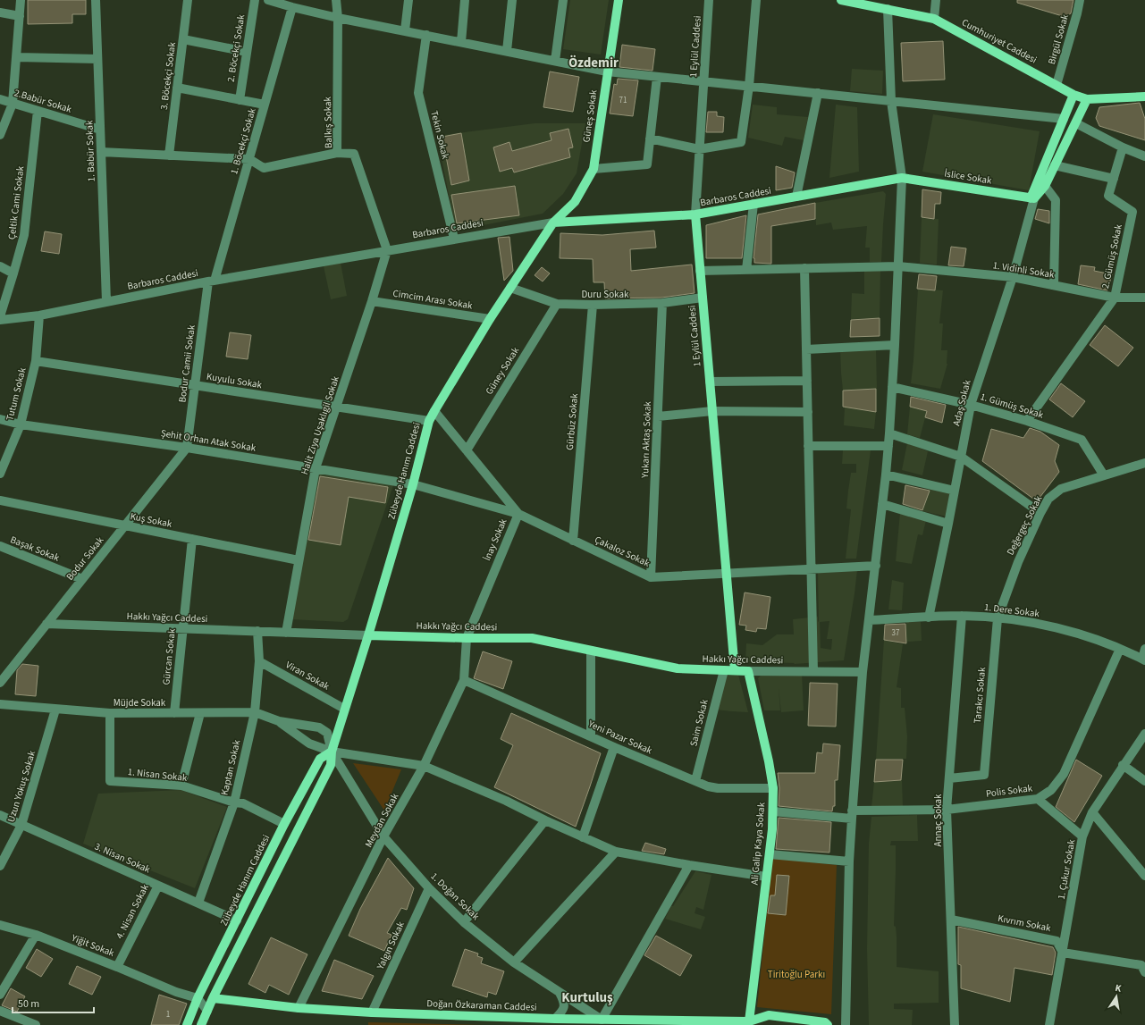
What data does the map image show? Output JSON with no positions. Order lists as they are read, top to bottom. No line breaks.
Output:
{"streets":{"main road":["Cumhuriyet Caddesi","1 Eylül Caddesi","Güneş Sokak","İslice Sokak","Barbaros Caddesi","Zübeyde Hanım Caddesi","Hakkı Yağcı Caddesi","Ali Galip Kaya Sokak","Doğan Özkaraman Caddesi"],"street":["Birgül Sokak","2. Böcekçi Sokak","3. Böcekçi Sokak","2.Babür Sokak","Balkış Sokak","Tekin Sokak","1. Böcekçi Sokak","1. Babür Sokak","Çeltik Cami Sokak","2. Gümüş Sokak","1. Vidinli Sokak","Duru Sokak","Cimcim Arası Sokak","Bodur Camii Sokak","Güney Sokak","Kuyulu Sokak","Tutum Sokak","Adaş Sokak","1. Gümüş Sokak","Gürbüz Sokak","Halit Ziya Uşaklıgil Sokak","Yukarı Aktaş Sokak","Şehit Orhan Atak Sokak","Kuş Sokak","Değergeç Sokak","İnay Sokak","Başak Sokak","Çakaloz Sokak","Bodur Sokak","1. Dere Sokak","Gürcan Sokak","Viran Sokak","Tarakcı Sokak","Müjde Sokak","Saim Sokak","Yeni Pazar Sokak","Kaptan Sokak","1. Nisan Sokak","Uzun Yokuş Sokak","Polis Sokak","Meydan Sokak","Annaç Sokak","3. Nisan Sokak","1. Çukur Sokak","1. Doğan Sokak","4. Nisan Sokak","Kıvrım Sokak","Yiğit Sokak","Yalgın Sokak"]},"crossings":[["Birgül Sokak","Cumhuriyet Caddesi"],["1 Eylül Caddesi","Barbaros Caddesi"],["1 Eylül Caddesi","1. Vidinli Sokak"],["1 Eylül Caddesi","Duru Sokak"],["1 Eylül Caddesi","Çakaloz Sokak"],["1 Eylül Caddesi","Hakkı Yağcı Caddesi"],["2.Babür Sokak","1. Babür Sokak"],["2.Babür Sokak","Çeltik Cami Sokak"],["Güneş Sokak","Barbaros Caddesi"],["Güneş Sokak","Zübeyde Hanım Caddesi"],["Balkış Sokak","Barbaros Caddesi"],["Balkış Sokak","Halit Ziya Uşaklıgil Sokak"],["Tekin Sokak","Barbaros Caddesi"],["1. Böcekçi Sokak","Barbaros Caddesi"],["1. Böcekçi Sokak","Bodur Camii Sokak"],["1. Babür Sokak","Barbaros Caddesi"],["İslice Sokak","Barbaros Caddesi"],["İslice Sokak","Adaş Sokak"],["Barbaros Caddesi","Bodur Camii Sokak"],["Barbaros Caddesi","Tutum Sokak"],["Barbaros Caddesi","Halit Ziya Uşaklıgil Sokak"],["Barbaros Caddesi","Zübeyde Hanım Caddesi"],["2. Gümüş Sokak","1. Vidinli Sokak"],["2. Gümüş Sokak","1. Gümüş Sokak"],["1. Vidinli Sokak","Adaş Sokak"],["Duru Sokak","Güney Sokak"],["Duru Sokak","Gürbüz Sokak"],["Duru Sokak","Yukarı Aktaş Sokak"],["Duru Sokak","Zübeyde Hanım Caddesi"],["Cimcim Arası Sokak","Halit Ziya Uşaklıgil Sokak"],["Cimcim Arası Sokak","Zübeyde Hanım Caddesi"],["Bodur Camii Sokak","Kuyulu Sokak"],["Bodur Camii Sokak","Şehit Orhan Atak Sokak"],["Bodur Camii Sokak","Bodur Sokak"],["Güney Sokak","İnay Sokak"],["Kuyulu Sokak","Tutum Sokak"],["Kuyulu Sokak","Halit Ziya Uşaklıgil Sokak"],["Kuyulu Sokak","Zübeyde Hanım Caddesi"],["Tutum Sokak","Şehit Orhan Atak Sokak"],["Adaş Sokak","1. Gümüş Sokak"],["Adaş Sokak","1. Dere Sokak"],["1. Gümüş Sokak","Değergeç Sokak"],["Gürbüz Sokak","Çakaloz Sokak"],["Halit Ziya Uşaklıgil Sokak","Şehit Orhan Atak Sokak"],["Halit Ziya Uşaklıgil Sokak","Kuş Sokak"],["Halit Ziya Uşaklıgil Sokak","Hakkı Yağcı Caddesi"],["Yukarı Aktaş Sokak","Çakaloz Sokak"],["Şehit Orhan Atak Sokak","Zübeyde Hanım Caddesi"],["Şehit Orhan Atak Sokak","Çakaloz Sokak"],["Şehit Orhan Atak Sokak","Bodur Sokak"],["Zübeyde Hanım Caddesi","İnay Sokak"],["Zübeyde Hanım Caddesi","Çakaloz Sokak"],["Zübeyde Hanım Caddesi","Hakkı Yağcı Caddesi"],["Zübeyde Hanım Caddesi","Viran Sokak"],["Zübeyde Hanım Caddesi","1. Nisan Sokak"],["Zübeyde Hanım Caddesi","3. Nisan Sokak"],["Zübeyde Hanım Caddesi","1. Doğan Sokak"],["Zübeyde Hanım Caddesi","Yiğit Sokak"],["Zübeyde Hanım Caddesi","Doğan Özkaraman Caddesi"],["Kuş Sokak","Bodur Sokak"],["Kuş Sokak","Gürcan Sokak"],["Değergeç Sokak","1. Dere Sokak"],["Değergeç Sokak","Tarakcı Sokak"],["İnay Sokak","Çakaloz Sokak"],["İnay Sokak","Hakkı Yağcı Caddesi"],["İnay Sokak","Meydan Sokak"],["Başak Sokak","Bodur Sokak"],["Bodur Sokak","Hakkı Yağcı Caddesi"],["1. Dere Sokak","Tarakcı Sokak"],["1. Dere Sokak","Polis Sokak"],["1. Dere Sokak","Annaç Sokak"],["Hakkı Yağcı Caddesi","Gürcan Sokak"],["Hakkı Yağcı Caddesi","Saim Sokak"],["Hakkı Yağcı Caddesi","Kaptan Sokak"],["Hakkı Yağcı Caddesi","Meydan Sokak"],["Hakkı Yağcı Caddesi","Ali Galip Kaya Sokak"],["Gürcan Sokak","Müjde Sokak"],["Viran Sokak","Kaptan Sokak"],["Tarakcı Sokak","Annaç Sokak"],["Müjde Sokak","Kaptan Sokak"],["Müjde Sokak","1. Nisan Sokak"],["Müjde Sokak","Uzun Yokuş Sokak"],["Müjde Sokak","1. Doğan Sokak"],["Saim Sokak","Yeni Pazar Sokak"],["Yeni Pazar Sokak","Meydan Sokak"],["Yeni Pazar Sokak","Ali Galip Kaya Sokak"],["Kaptan Sokak","1. Nisan Sokak"],["Kaptan Sokak","3. Nisan Sokak"],["Uzun Yokuş Sokak","3. Nisan Sokak"],["Polis Sokak","Annaç Sokak"],["Polis Sokak","Ali Galip Kaya Sokak"],["Meydan Sokak","1. Doğan Sokak"],["Meydan Sokak","Doğan Özkaraman Caddesi"],["Annaç Sokak","Kıvrım Sokak"],["Ali Galip Kaya Sokak","Doğan Özkaraman Caddesi"],["3. Nisan Sokak","4. Nisan Sokak"],["1. Çukur Sokak","Kıvrım Sokak"],["1. Doğan Sokak","Yalgın Sokak"],["1. Doğan Sokak","Doğan Özkaraman Caddesi"],["4. Nisan Sokak","Yiğit Sokak"],["Yalgın Sokak","Doğan Özkaraman Caddesi"]],"districts":["Özdemir","Kurtuluş"],"parks":["Tiritoğlu Parkı"],"house_numbers":["71","37","1"],"scale_bar":"50 m","north":"top"}
